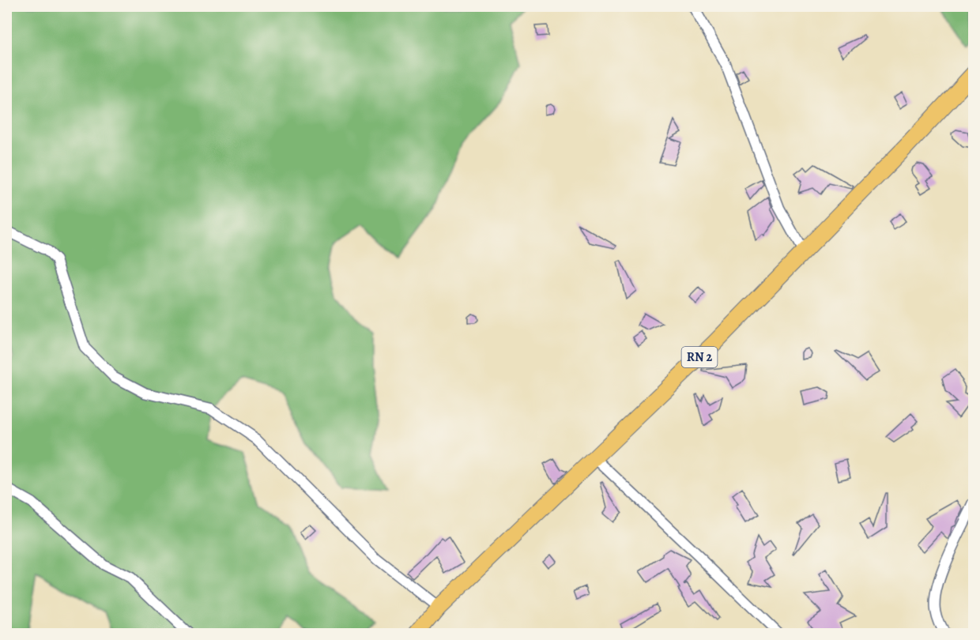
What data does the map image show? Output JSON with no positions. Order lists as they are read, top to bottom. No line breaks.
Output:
{"streets":{"main road":["RN 2"]}}
